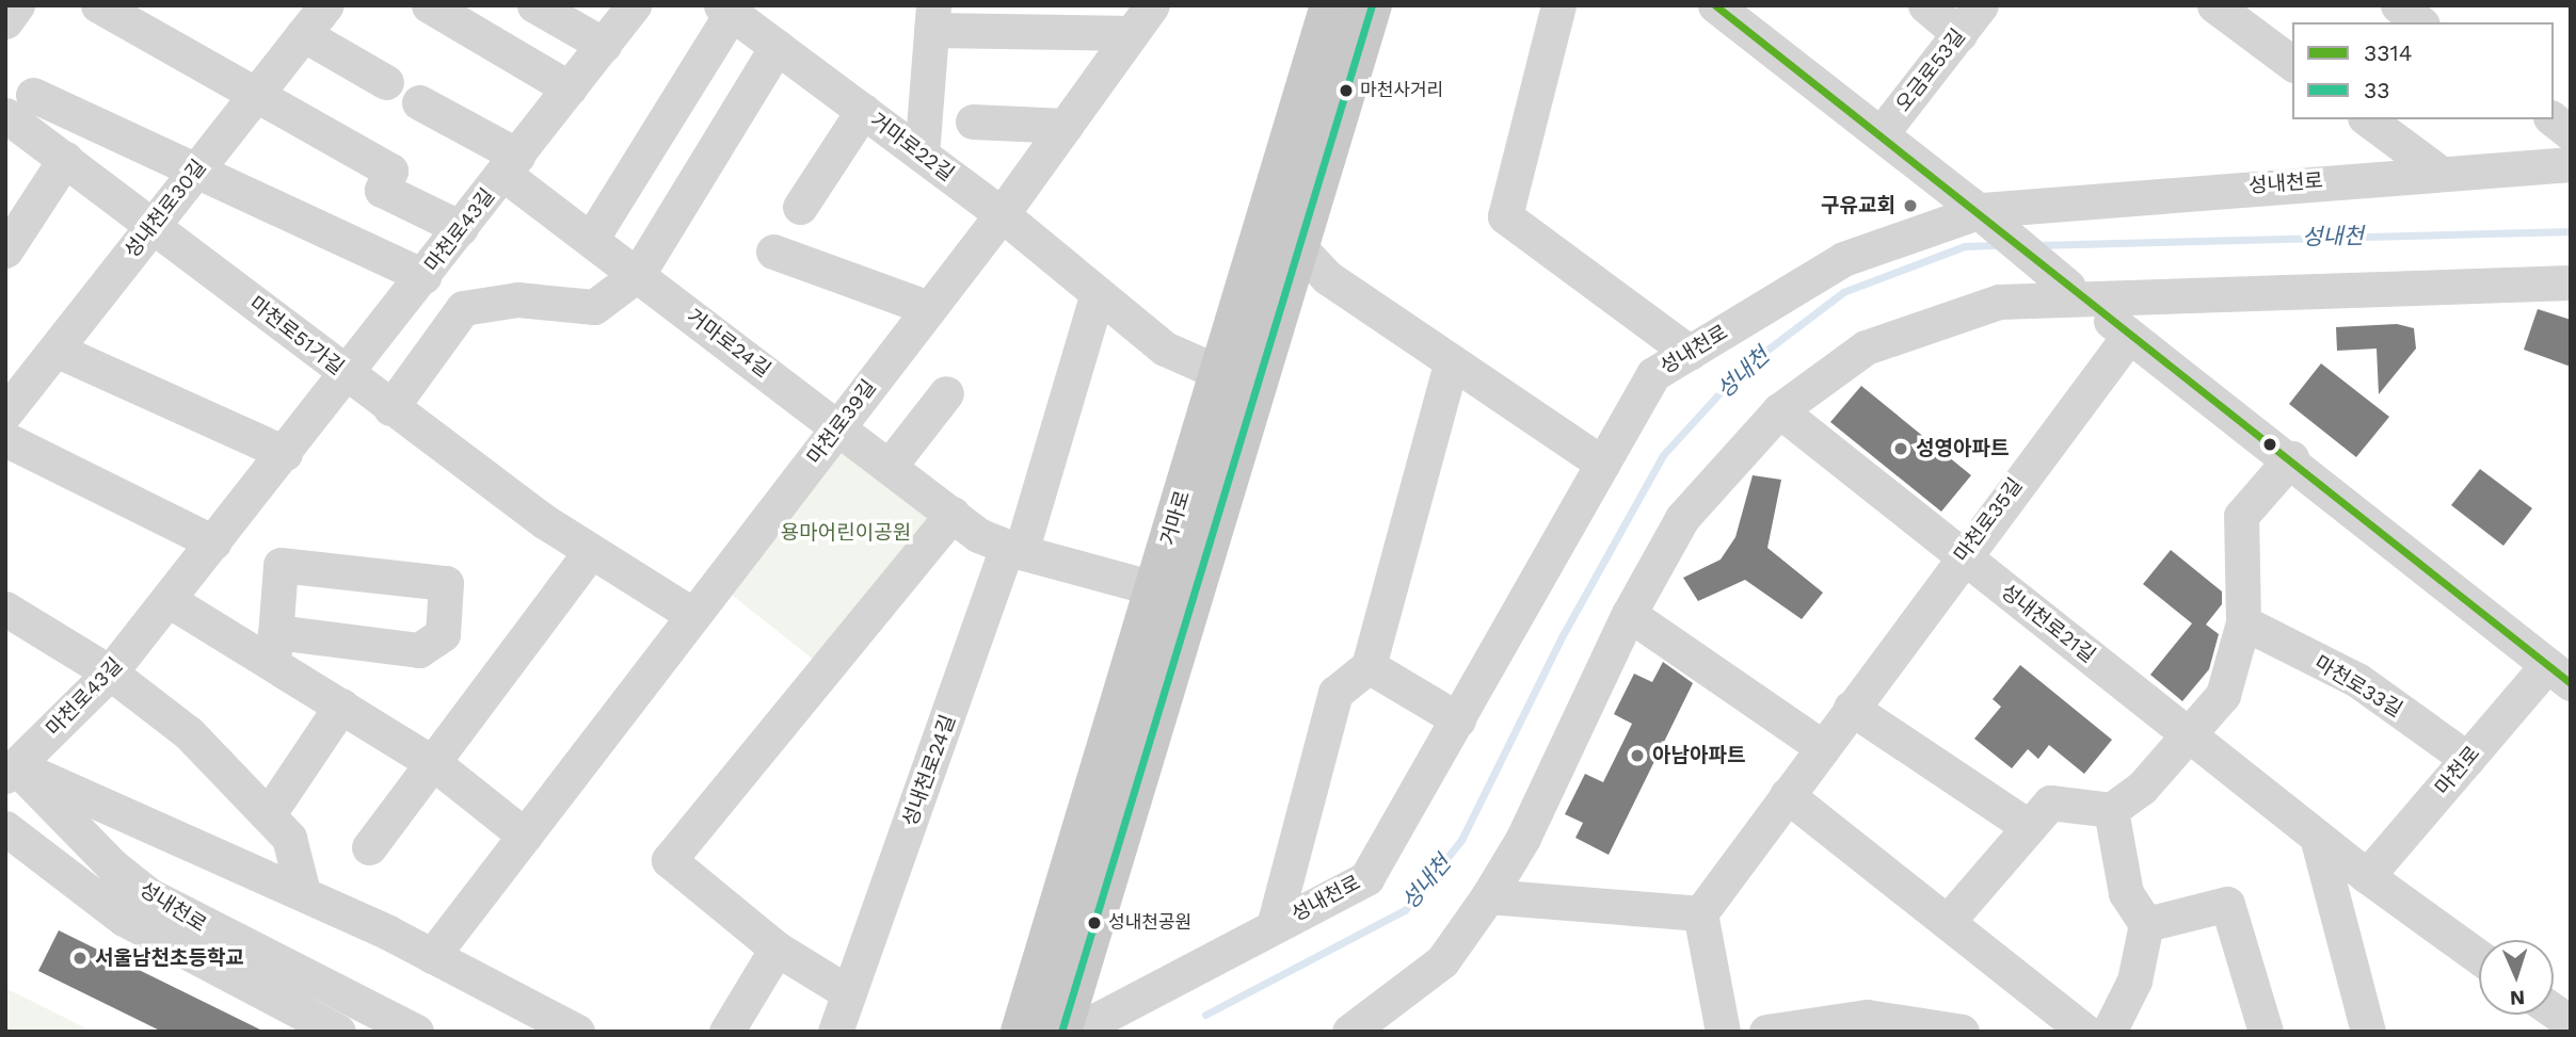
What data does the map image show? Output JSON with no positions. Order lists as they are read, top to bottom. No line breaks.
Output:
{"streets":{"main road":["거마로"],"street":["오금로53길","거마로22길","성내천로","성내천로30길","마천로43길","마천로51가길","거마로24길","마천로39길","마천로35길","성내천로21길","마천로33길","성내천로24길","마천로"]},"crossings":[["오금로53길","마천로"],["거마로22길","마천로39길"],["거마로22길","거마로"],["거마로22길","성내천로24길"],["성내천로","마천로43길"],["성내천로30길","마천로51가길"],["마천로43길","마천로51가길"],["마천로43길","거마로24길"],["마천로51가길","마천로39길"],["거마로24길","마천로39길"],["거마로24길","거마로"],["거마로24길","성내천로24길"],["마천로35길","성내천로21길"],["마천로35길","마천로"],["성내천로21길","마천로"],["마천로33길","마천로"]],"water":["성내천"],"parks":["용마어린이공원"],"places":["마천사거리","구유교회","성영아파트","아남아파트","성내천공원","서울남천초등학교"],"lines":["transit line 3314","transit line 33"],"legend":["3314","33"],"north":"bottom"}
